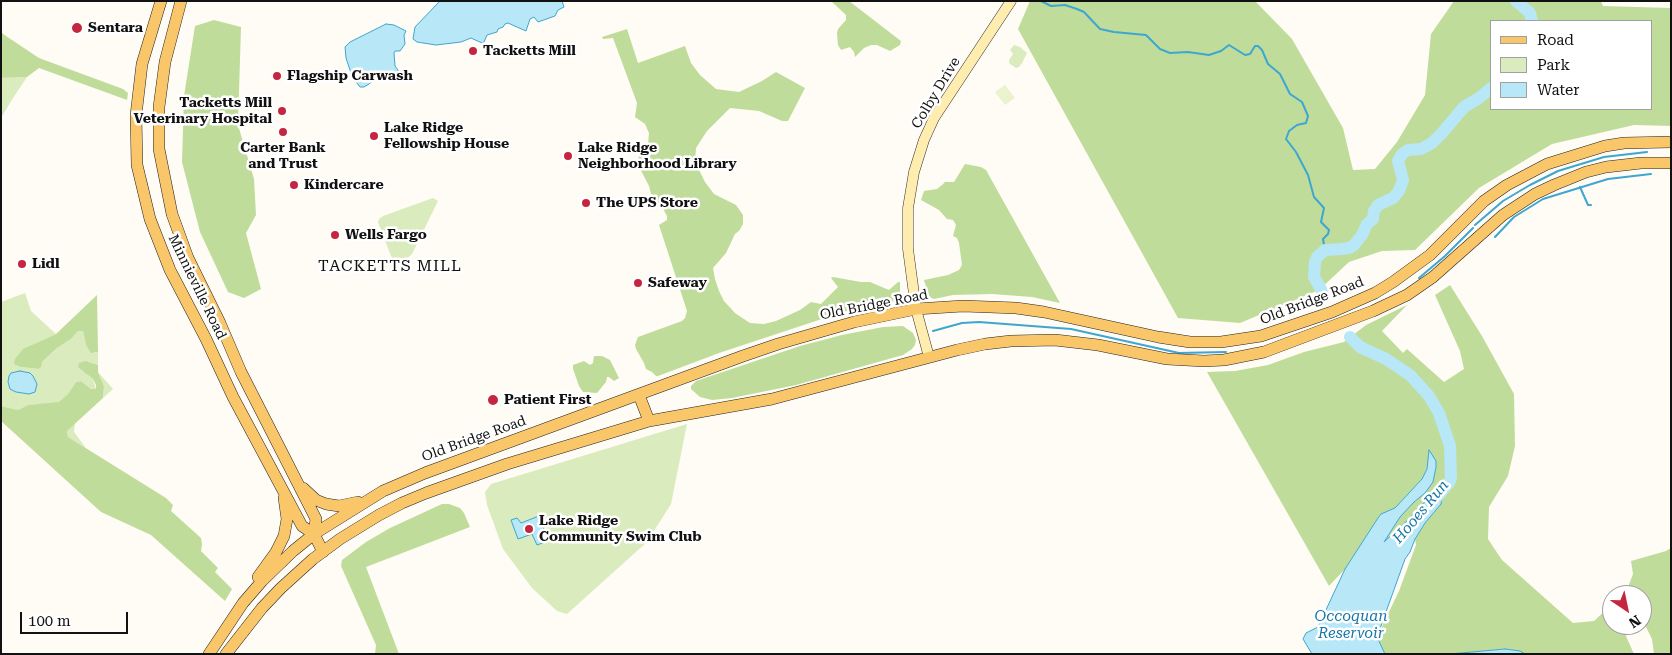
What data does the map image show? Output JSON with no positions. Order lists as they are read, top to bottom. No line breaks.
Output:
{"streets":{"main road":["Minnieville Road","Old Bridge Road"],"street":["Colby Drive"]},"crossings":[["Colby Drive","Old Bridge Road"],["Minnieville Road","Old Bridge Road"]],"districts":["TACKETTS MILL"],"water":["Hooes Run","Occoquan Reservoir"],"places":["Sentara","Tacketts Mill","Flagship Carwash","Tacketts Mill Veterinary Hospital","Carter Bank and Trust","Lake Ridge Fellowship House","Lake Ridge Neighborhood Library","Kindercare","The UPS Store","Wells Fargo","Lidl","Safeway","Patient First","Lake Ridge Community Swim Club"],"legend":["Road","Park","Water"],"scale_bar":"100 m","north":"bottom right"}
